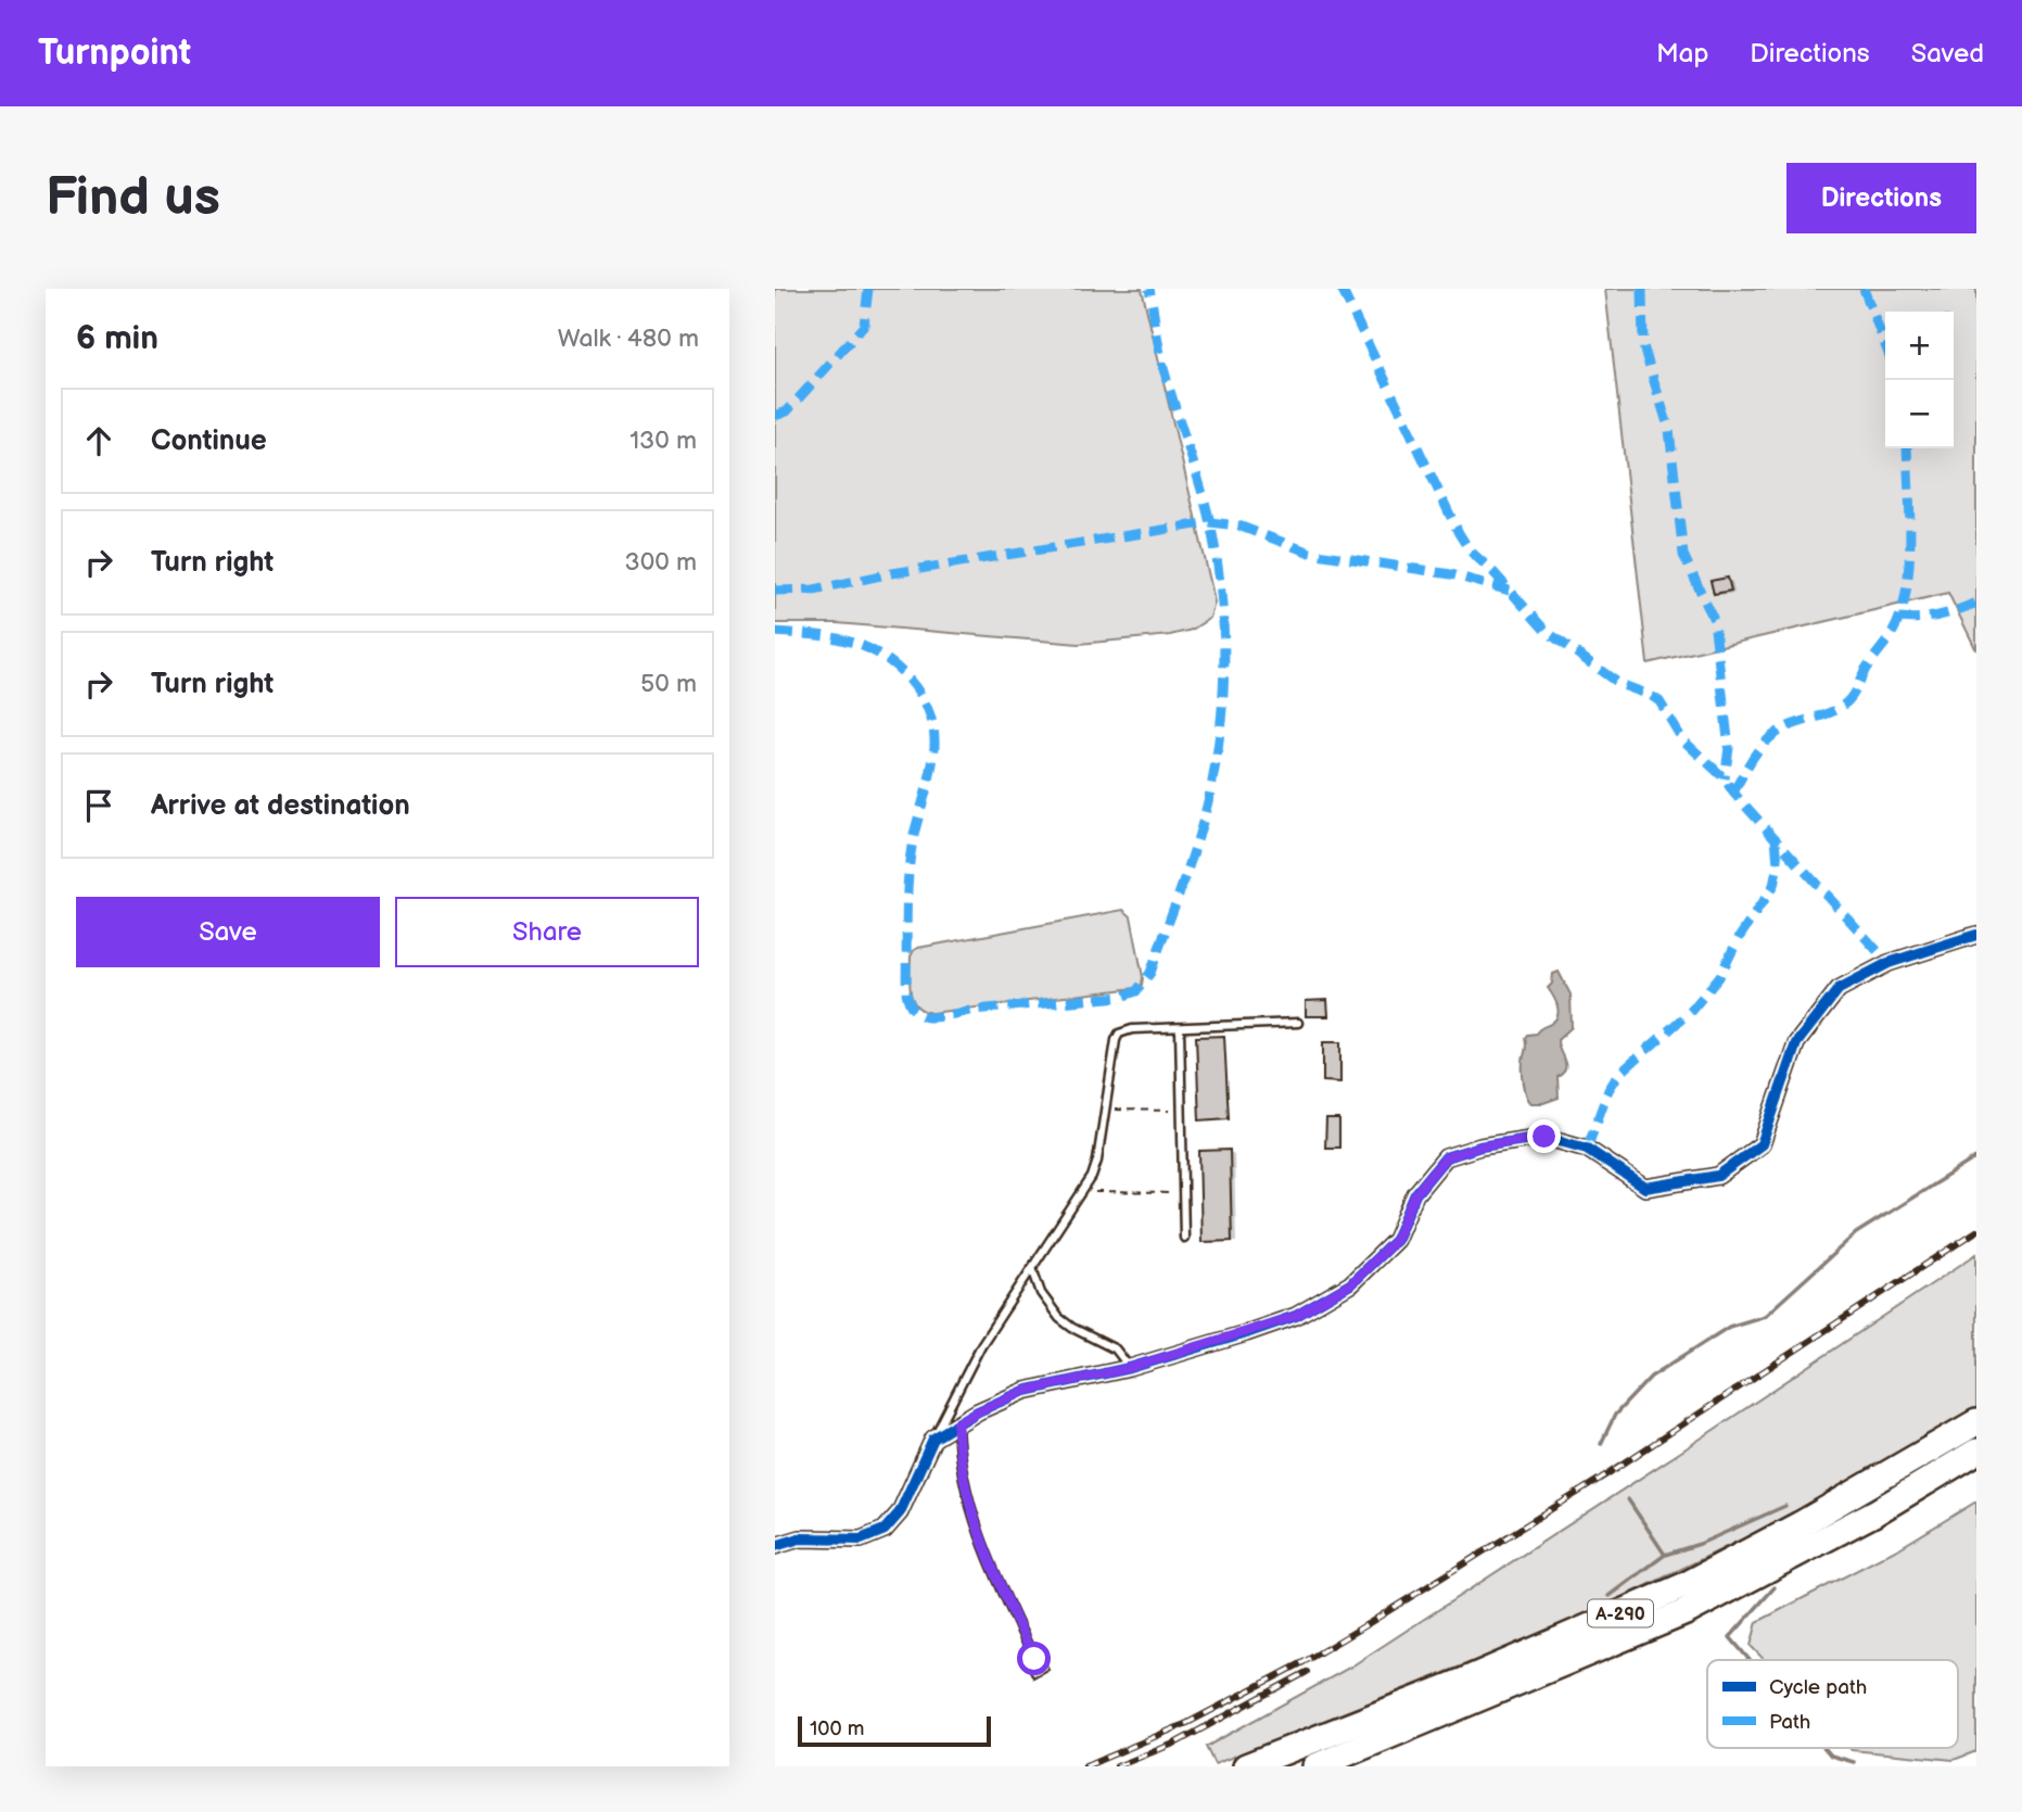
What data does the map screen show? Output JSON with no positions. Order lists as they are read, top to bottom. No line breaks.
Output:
{"streets":{"highway":["А-290"]},"legend":["Cycle path","Path"],"scale_bar":"100 m","page":{"header":"Turnpoint","nav":["Map","Directions","Saved"],"buttons":["Directions",["Save","Share"]],"title":"Find us","heading":["6 min","Walk · 480 m"],"map_buttons":["+","−"],"list":[["Continue","130 m"],["Turn right","300 m"],["Turn right","50 m"],"Arrive at destination"],"scale":"100 m"}}
